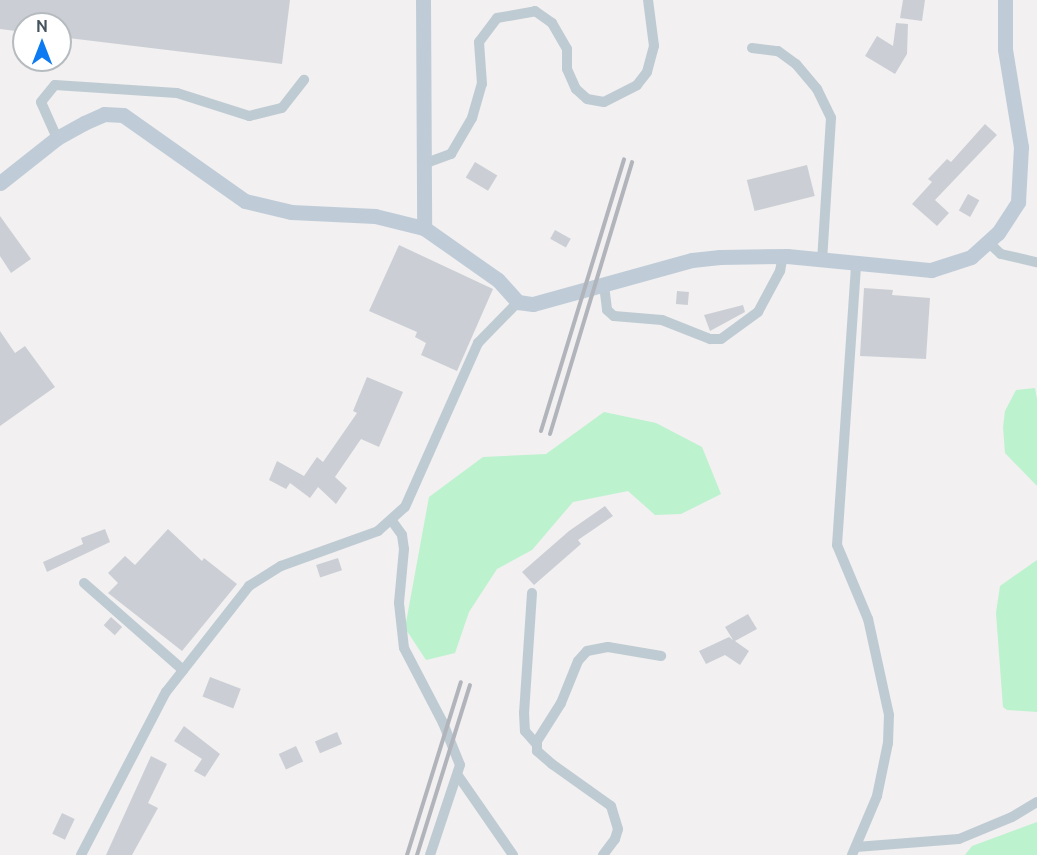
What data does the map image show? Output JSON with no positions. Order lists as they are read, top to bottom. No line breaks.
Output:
{"north":"top"}
